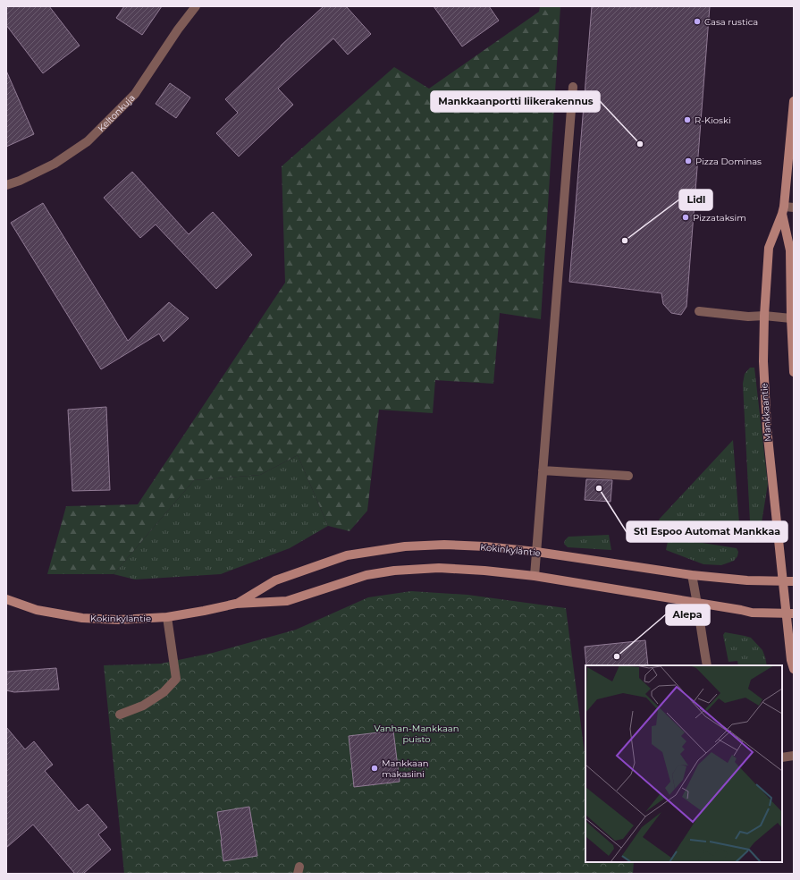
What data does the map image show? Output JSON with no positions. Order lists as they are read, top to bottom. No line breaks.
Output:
{"streets":{"main road":["Mankkaantie","Kokinkyläntie"],"street":["Keltonkuja"]},"crossings":[["Mankkaantie","Kokinkyläntie"]],"parks":["Vanhan-Mankkaan puisto"],"places":["Casa rustica","R-Kioski","Mankkaanportti liikerakennus","Pizza Dominas","Pizzataksim","Lidl","St1 Espoo Automat Mankkaa","Alepa","Mankkaan makasiini"]}
